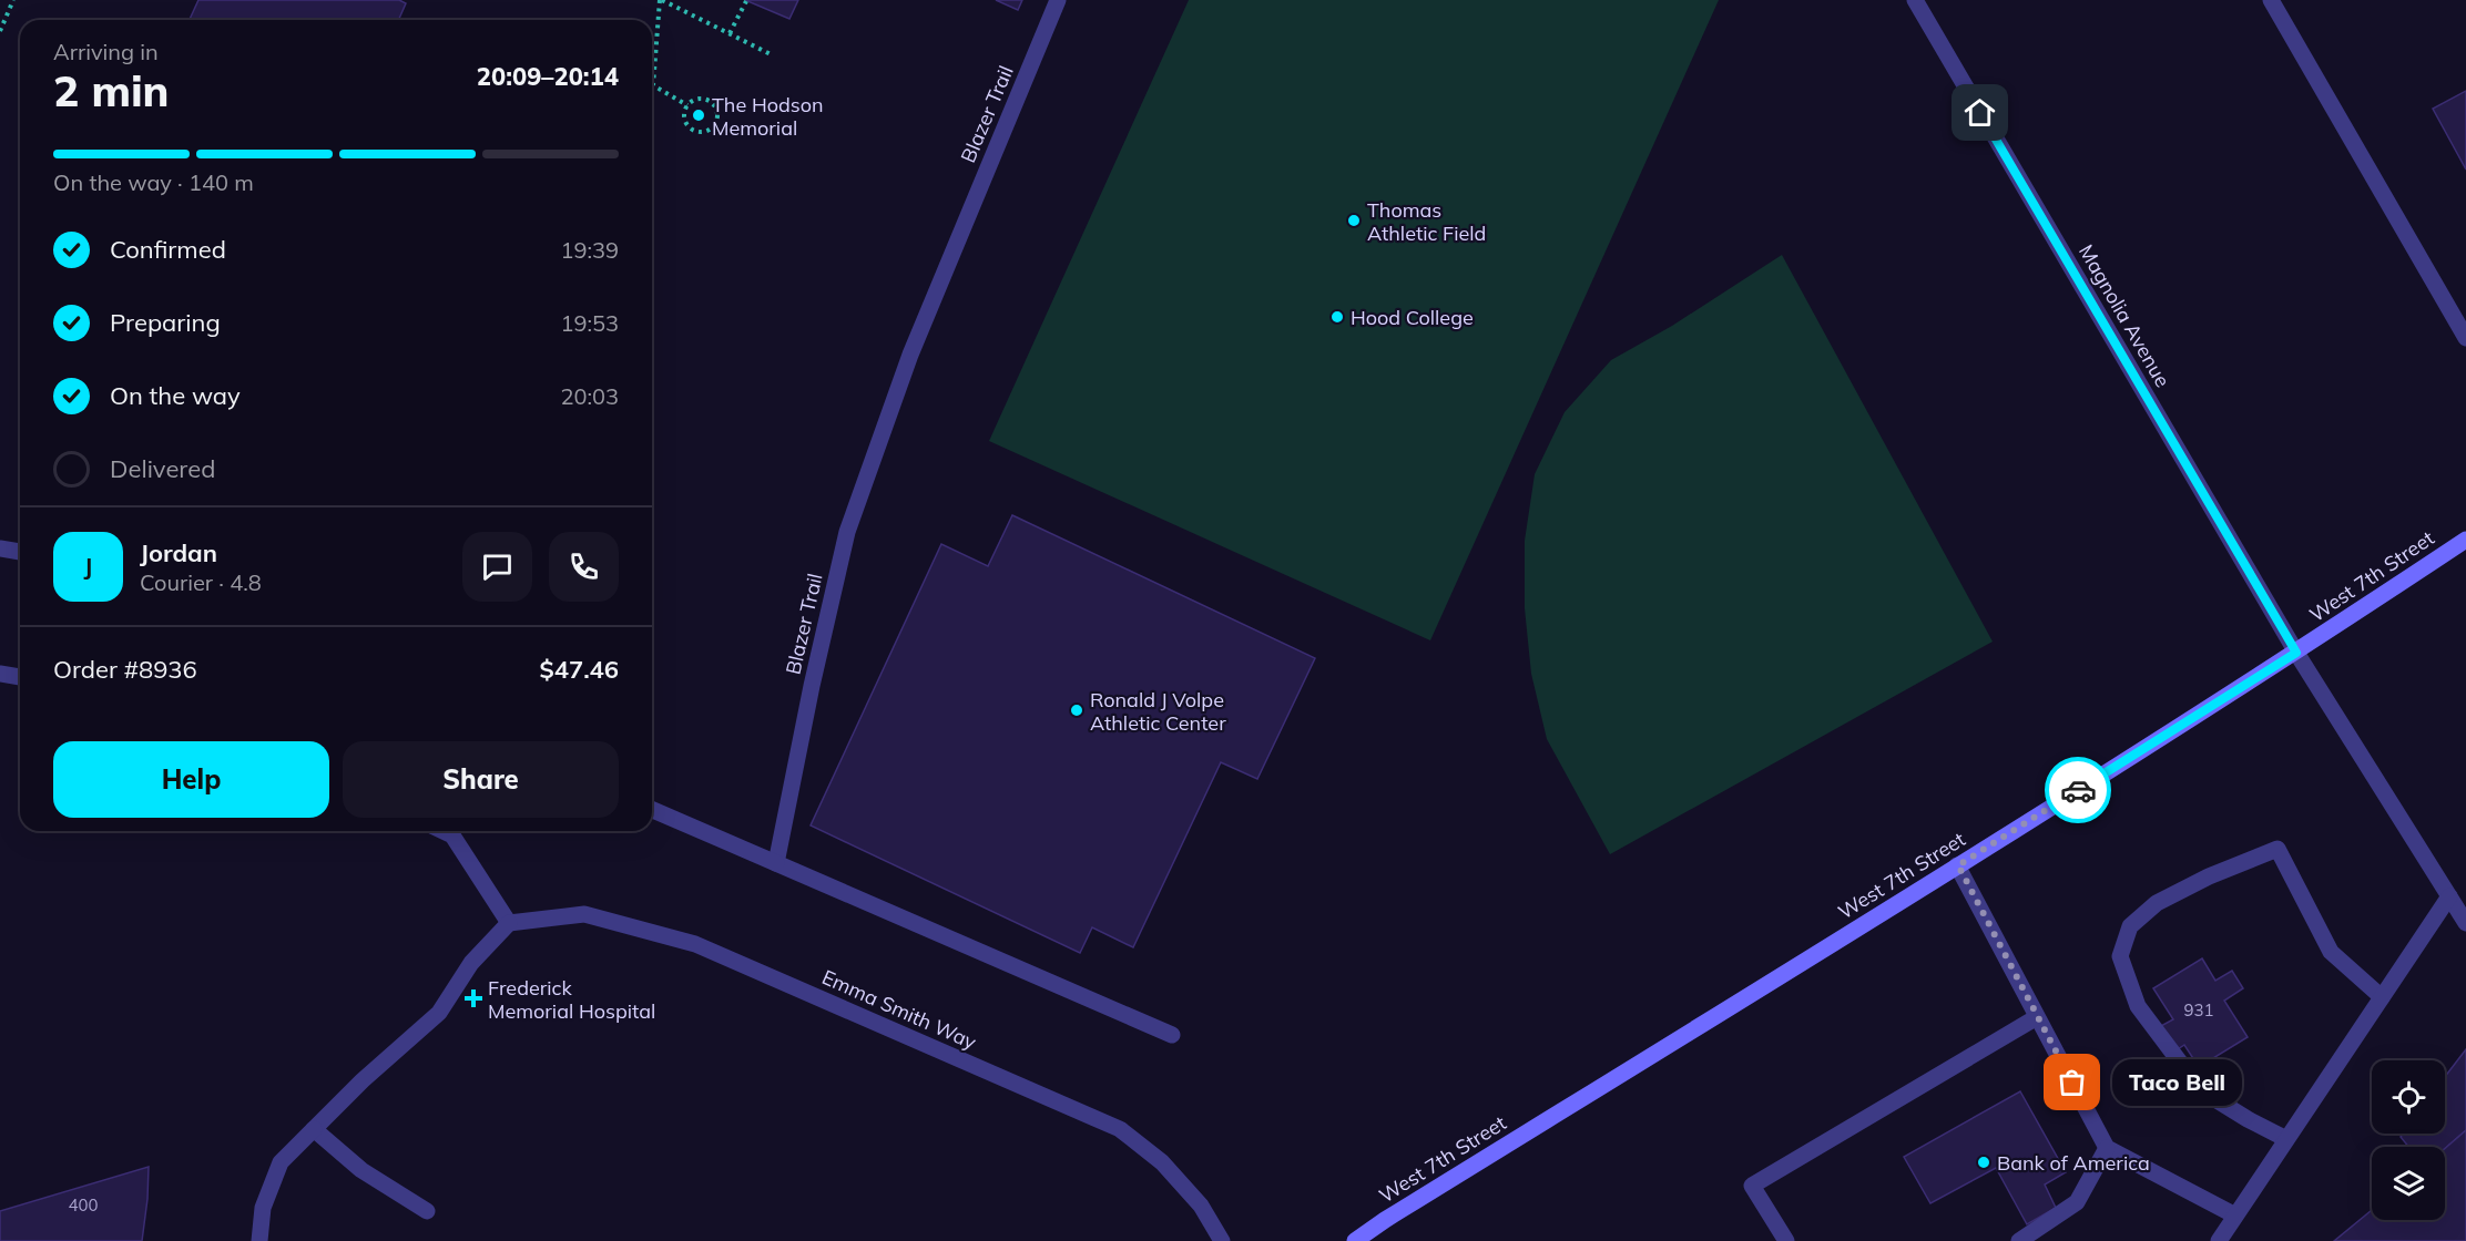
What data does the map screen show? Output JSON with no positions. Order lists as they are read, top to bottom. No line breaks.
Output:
{"streets":{"main road":["West 7th Street"],"street":["Blazer Trail","Magnolia Avenue","Emma Smith Way"]},"crossings":[["Magnolia Avenue","West 7th Street"]],"places":{"other":["The Hodson Memorial","Thomas Athletic Field","Hood College","Ronald J Volpe Athletic Center","Taco Bell","Bank of America"],"health":["Frederick Memorial Hospital"]},"house_numbers":["931","400"],"page":{"heading":["2 min","Arriving in","20:09–20:14"],"panel":["Jordan","Courier · 4.8","Order #8936","$47.46"],"bar":"On the way · 140 m","list":[["Confirmed","19:39"],["Preparing","19:53"],["On the way","20:03"],"Delivered"],"round":"J","buttons":["Help","Share"],"bubble":"Taco Bell"}}
